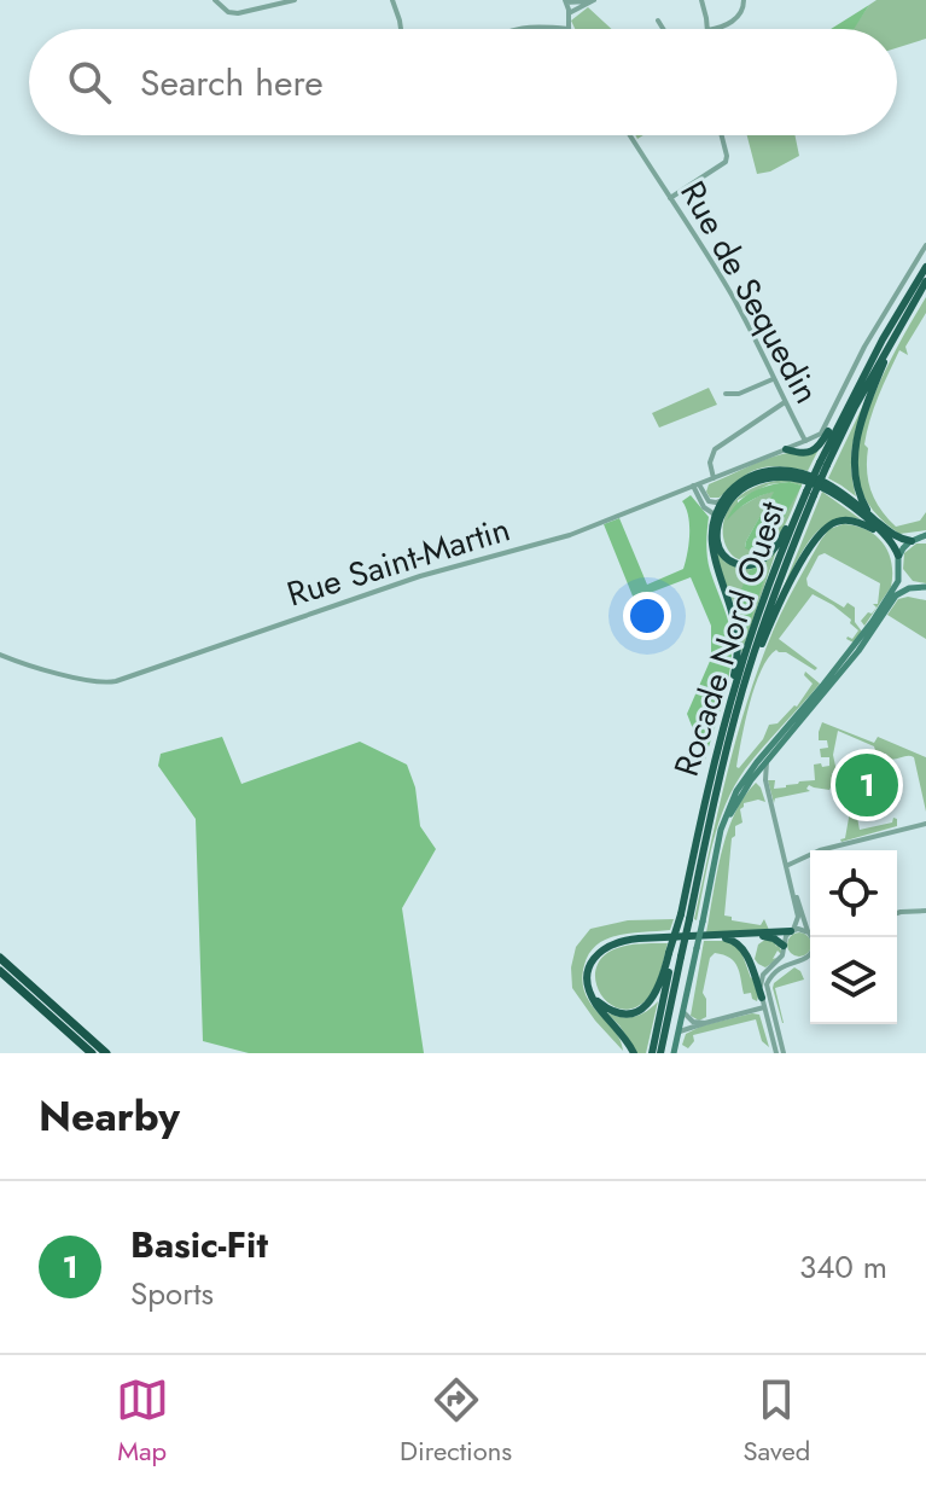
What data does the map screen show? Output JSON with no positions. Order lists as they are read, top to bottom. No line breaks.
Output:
{"streets":{"highway":["Rocade Nord Ouest"],"street":["Rue de Sequedin","Rue Saint-Martin"]},"crossings":[["Rue de Sequedin","Rue Saint-Martin"]],"page":{"search":"Search here","pins":"1","heading":"Nearby","list":[{"mark":"1","name":"Basic-Fit","note":"Sports","value":"340 m"}],"nav":["Map","Directions","Saved"]}}
